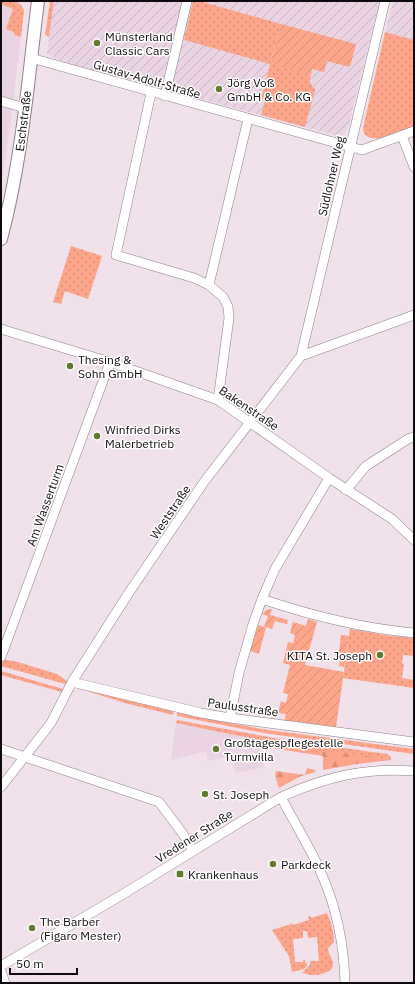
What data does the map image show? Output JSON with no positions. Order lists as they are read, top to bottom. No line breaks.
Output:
{"streets":{"main road":["Eschstraße"],"street":["Gustav-Adolf-Straße","Südlohner Weg","Bakenstraße","Am Wasserturm","Weststraße","Paulusstraße","Vredener Straße"]},"crossings":[["Gustav-Adolf-Straße","Eschstraße"],["Gustav-Adolf-Straße","Südlohner Weg"],["Südlohner Weg","Weststraße"],["Bakenstraße","Am Wasserturm"],["Bakenstraße","Weststraße"],["Weststraße","Paulusstraße"]],"places":{"other":["Münsterland Classic Cars","Jörg Voß GmbH & Co. KG","Thesing & Sohn GmbH","Winfried Dirks Malerbetrieb","KITA St. Joseph","Großtagespflegestelle Turmvilla","St. Joseph","Parkdeck","The Barber (Figaro Mester)"],"transit":["Krankenhaus"]},"scale_bar":"50 m"}
